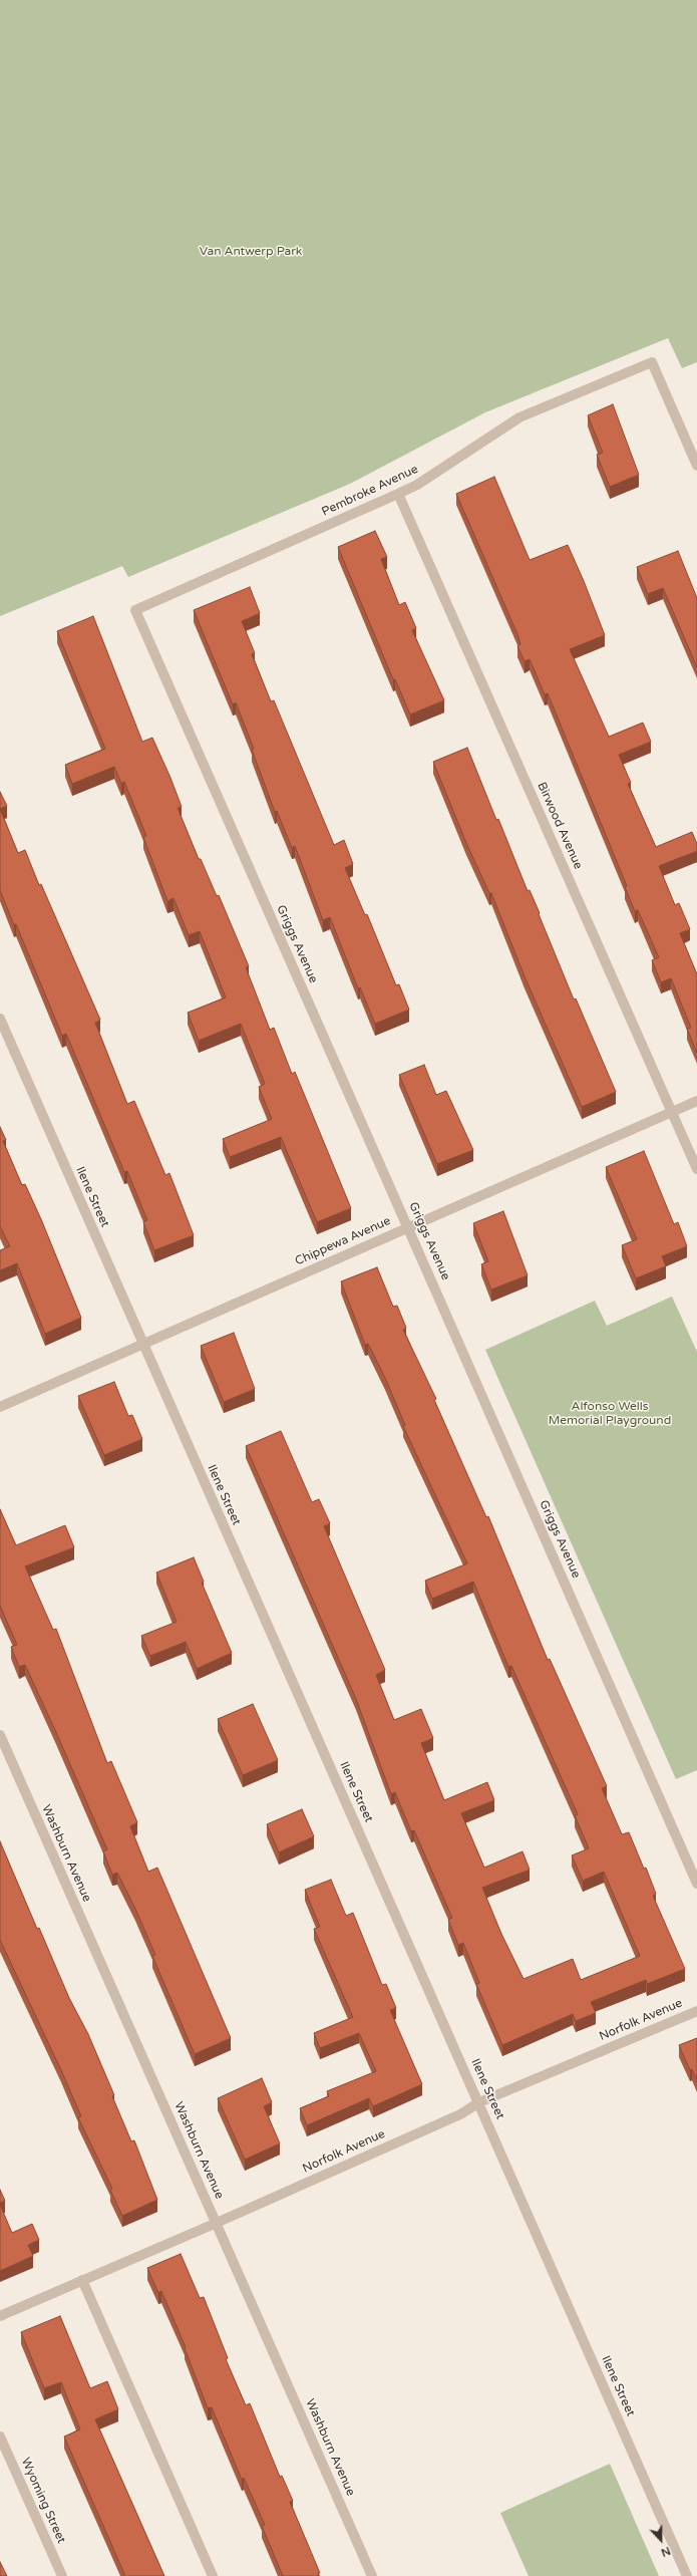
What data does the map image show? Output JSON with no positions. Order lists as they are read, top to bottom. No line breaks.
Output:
{"streets":{"street":["Pembroke Avenue","Birwood Avenue","Griggs Avenue","Ilene Street","Chippewa Avenue","Washburn Avenue","Norfolk Avenue","Wyoming Street"]},"crossings":[["Pembroke Avenue","Birwood Avenue"],["Pembroke Avenue","Griggs Avenue"],["Birwood Avenue","Chippewa Avenue"],["Griggs Avenue","Chippewa Avenue"],["Ilene Street","Chippewa Avenue"],["Ilene Street","Norfolk Avenue"],["Washburn Avenue","Norfolk Avenue"]],"parks":["Van Antwerp Park","Alfonso Wells Memorial Playground"],"north":"bottom"}
